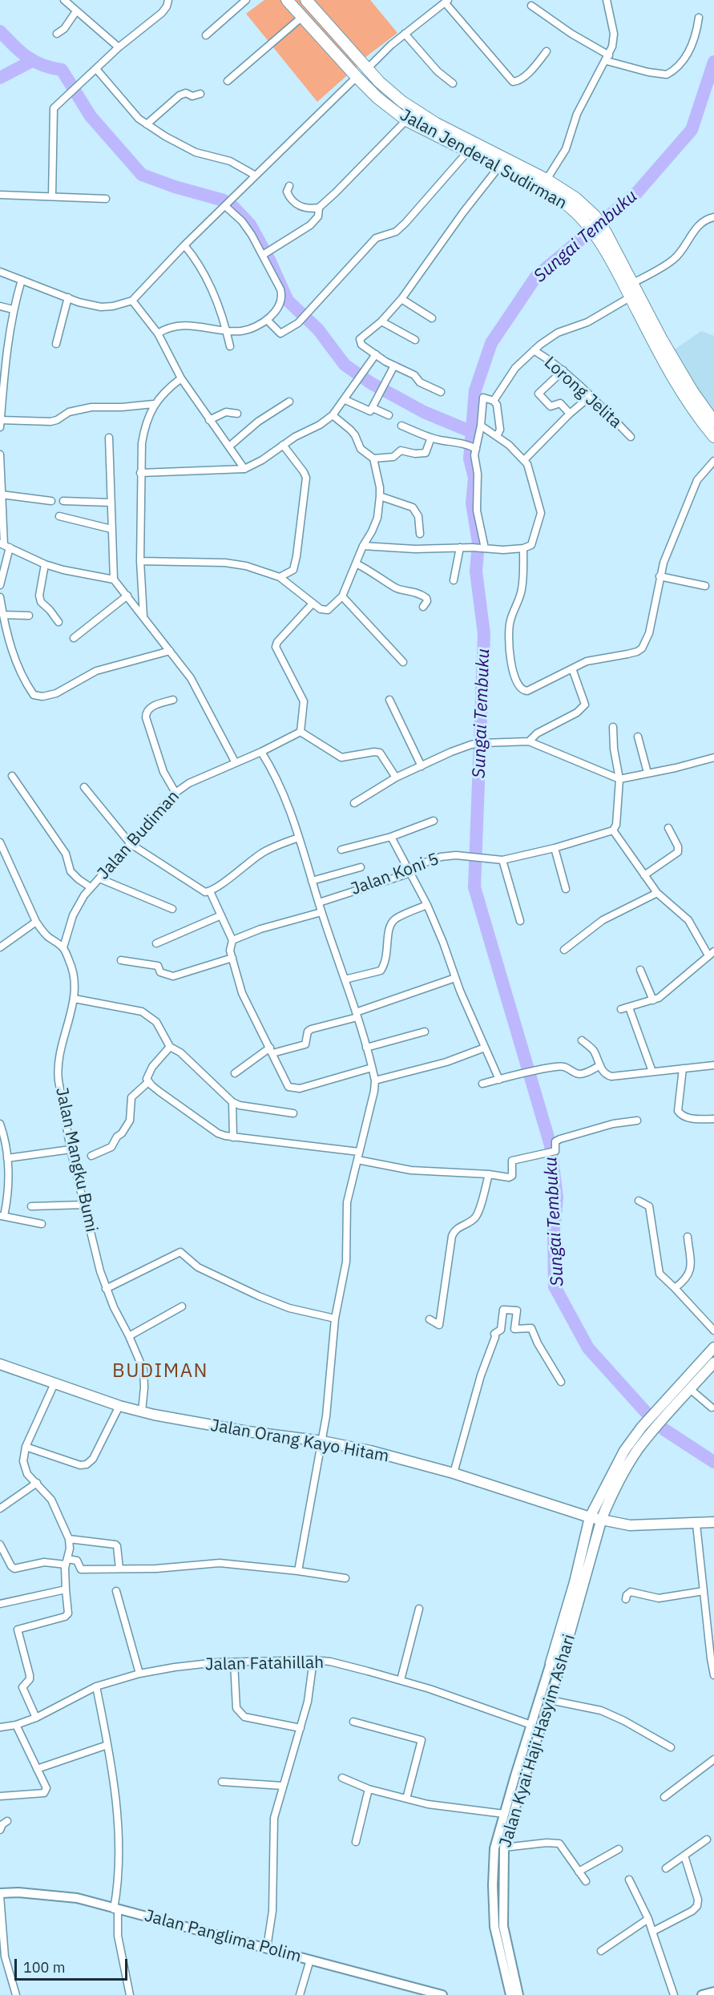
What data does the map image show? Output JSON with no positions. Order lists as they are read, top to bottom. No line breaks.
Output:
{"streets":{"highway":["Jalan Jenderal Sudirman"],"main road":["Jalan Orang Kayo Hitam","Jalan Kyai Haji Hasyim Ashari"],"street":["Lorong Jelita","Jalan Budiman","Jalan Koni 5","Jalan Mangku Bumi","Jalan Fatahillah","Jalan Panglima Polim"]},"crossings":[["Jalan Jenderal Sudirman","Lorong Jelita"],["Jalan Budiman","Jalan Mangku Bumi"],["Jalan Mangku Bumi","Jalan Orang Kayo Hitam"],["Jalan Orang Kayo Hitam","Jalan Kyai Haji Hasyim Ashari"],["Jalan Fatahillah","Jalan Kyai Haji Hasyim Ashari"]],"districts":["BUDIMAN"],"water":["Sungai Tembuku"],"scale_bar":"100 m"}
